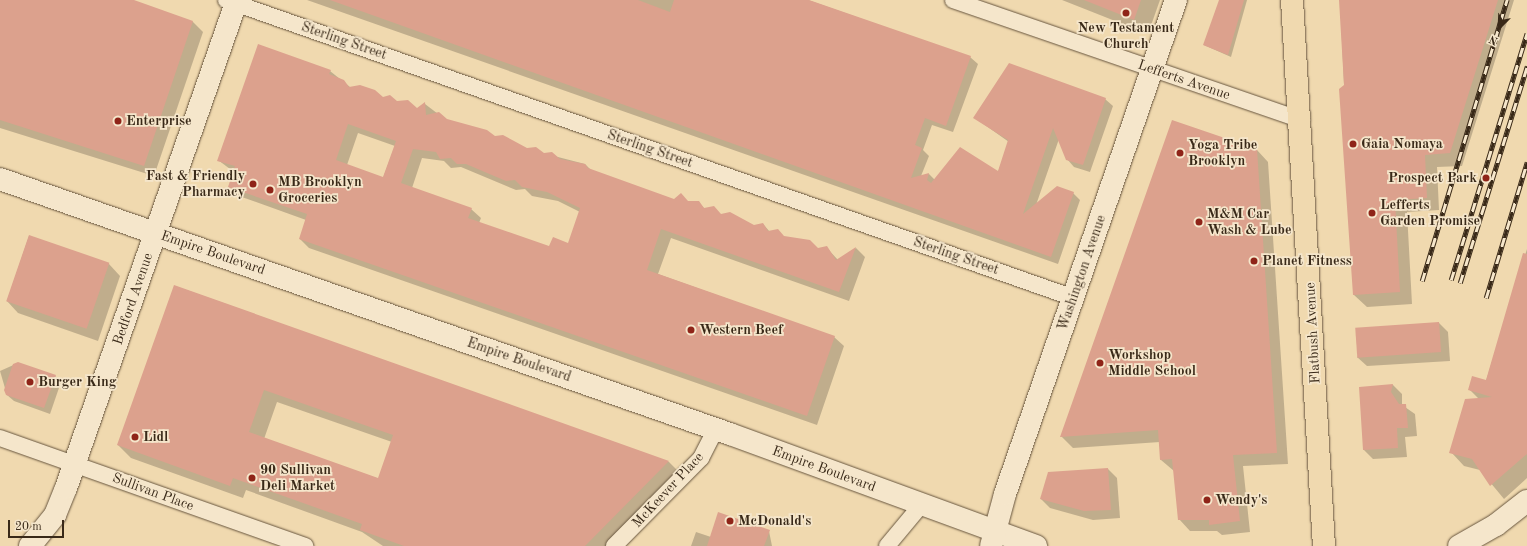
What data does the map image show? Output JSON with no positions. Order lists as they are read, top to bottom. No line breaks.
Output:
{"streets":{"main road":["Empire Boulevard","Washington Avenue","Bedford Avenue","Flatbush Avenue"],"street":["Sterling Street","Lefferts Avenue","McKeever Place","Sullivan Place"]},"crossings":[["Sterling Street","Washington Avenue"],["Sterling Street","Bedford Avenue"],["Lefferts Avenue","Washington Avenue"],["Lefferts Avenue","Flatbush Avenue"],["Empire Boulevard","Washington Avenue"],["Empire Boulevard","Bedford Avenue"],["Empire Boulevard","McKeever Place"],["Bedford Avenue","Sullivan Place"]],"places":["New Testament Church","Enterprise","Gaia Nomaya","Yoga Tribe Brooklyn","Prospect Park","Fast & Friendly Pharmacy","MB Brooklyn Groceries","Lefferts Garden Promise","M&M Car Wash & Lube","Planet Fitness","Western Beef","Workshop Middle School","Burger King","Lidl","90 Sullivan Deli Market","Wendy's","McDonald's"],"scale_bar":"20 m","north":"bottom left"}
